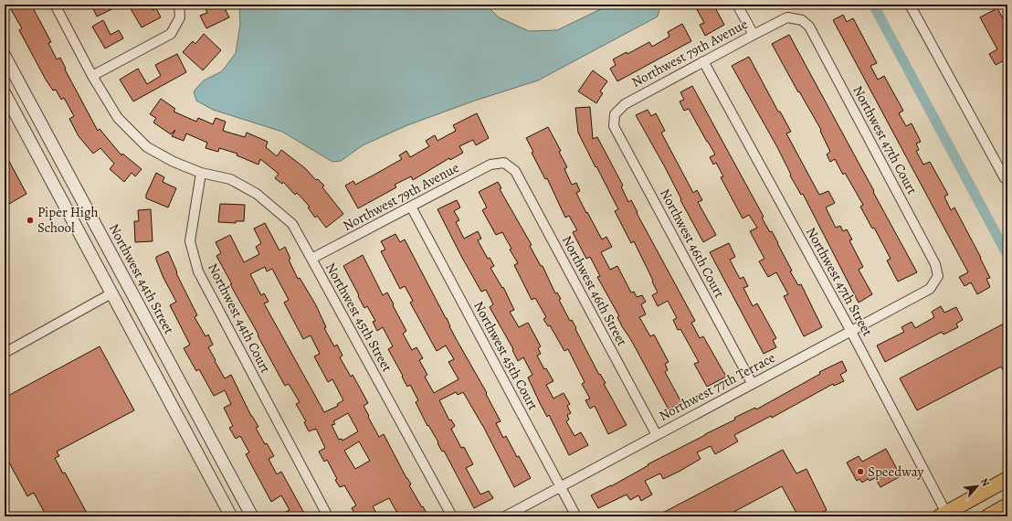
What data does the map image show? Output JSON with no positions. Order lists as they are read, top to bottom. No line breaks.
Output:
{"streets":{"street":["Northwest 79th Avenue","Northwest 47th Court","Northwest 46th Court","Northwest 44th Street","Northwest 47th Street","Northwest 46th Street","Northwest 45th Street","Northwest 44th Court","Northwest 45th Court","Northwest 77th Terrace"]},"crossings":[["Northwest 79th Avenue","Northwest 47th Court"],["Northwest 79th Avenue","Northwest 46th Court"],["Northwest 79th Avenue","Northwest 47th Street"],["Northwest 79th Avenue","Northwest 46th Street"],["Northwest 79th Avenue","Northwest 45th Street"],["Northwest 79th Avenue","Northwest 45th Court"],["Northwest 47th Court","Northwest 77th Terrace"],["Northwest 46th Court","Northwest 77th Terrace"],["Northwest 47th Street","Northwest 77th Terrace"],["Northwest 46th Street","Northwest 77th Terrace"],["Northwest 45th Street","Northwest 44th Court"],["Northwest 45th Court","Northwest 77th Terrace"]],"places":["Piper High School","Speedway"],"north":"top right"}
